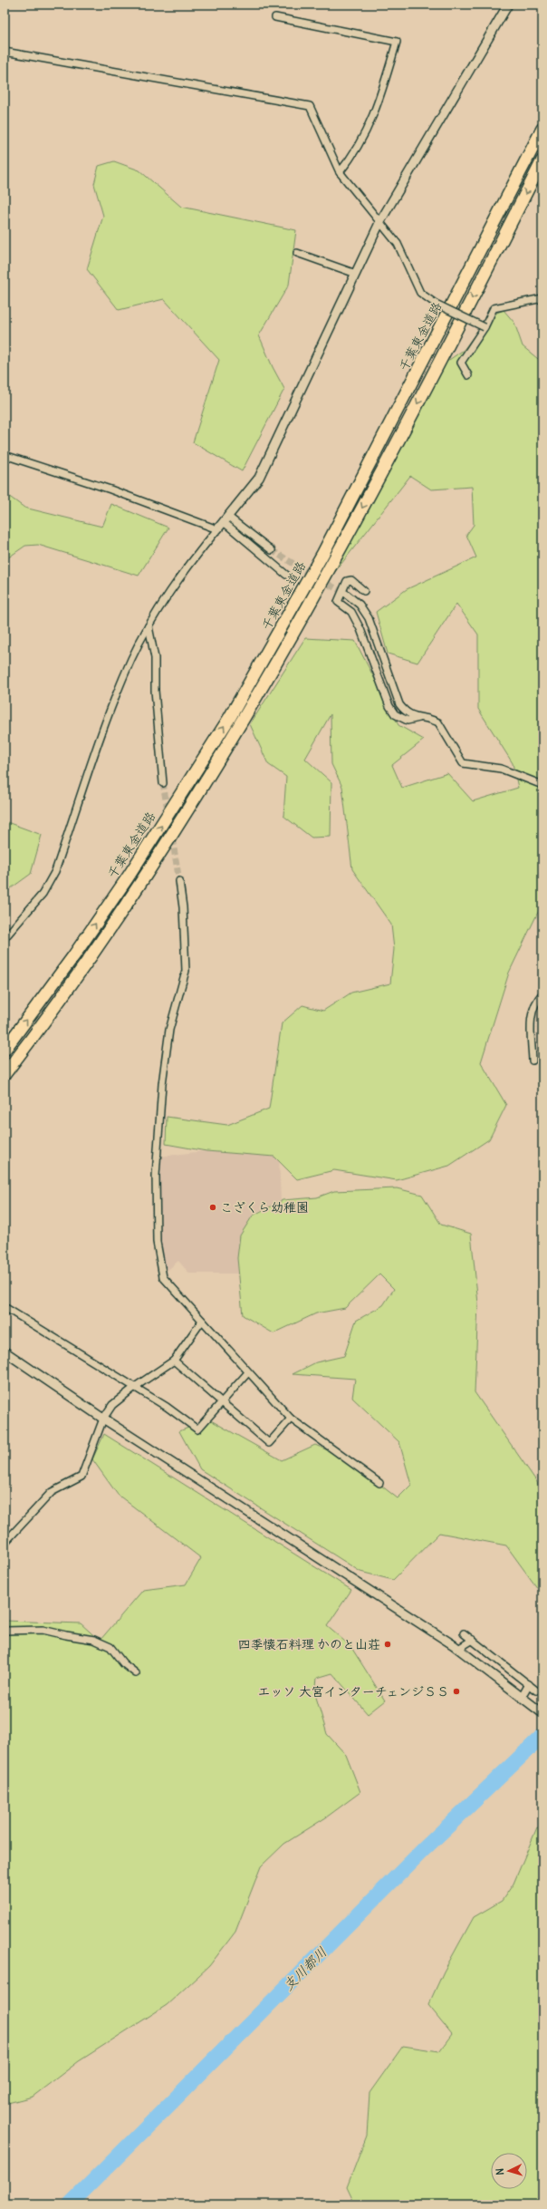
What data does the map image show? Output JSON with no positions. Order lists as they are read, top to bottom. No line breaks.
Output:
{"streets":{"highway":["千葉東金道路"]},"water":["支川都川"],"places":["こざくら幼稚園","四季懐石料理 かのと山荘","エッソ 大宮インターチェンジＳＳ"],"north":"left"}
